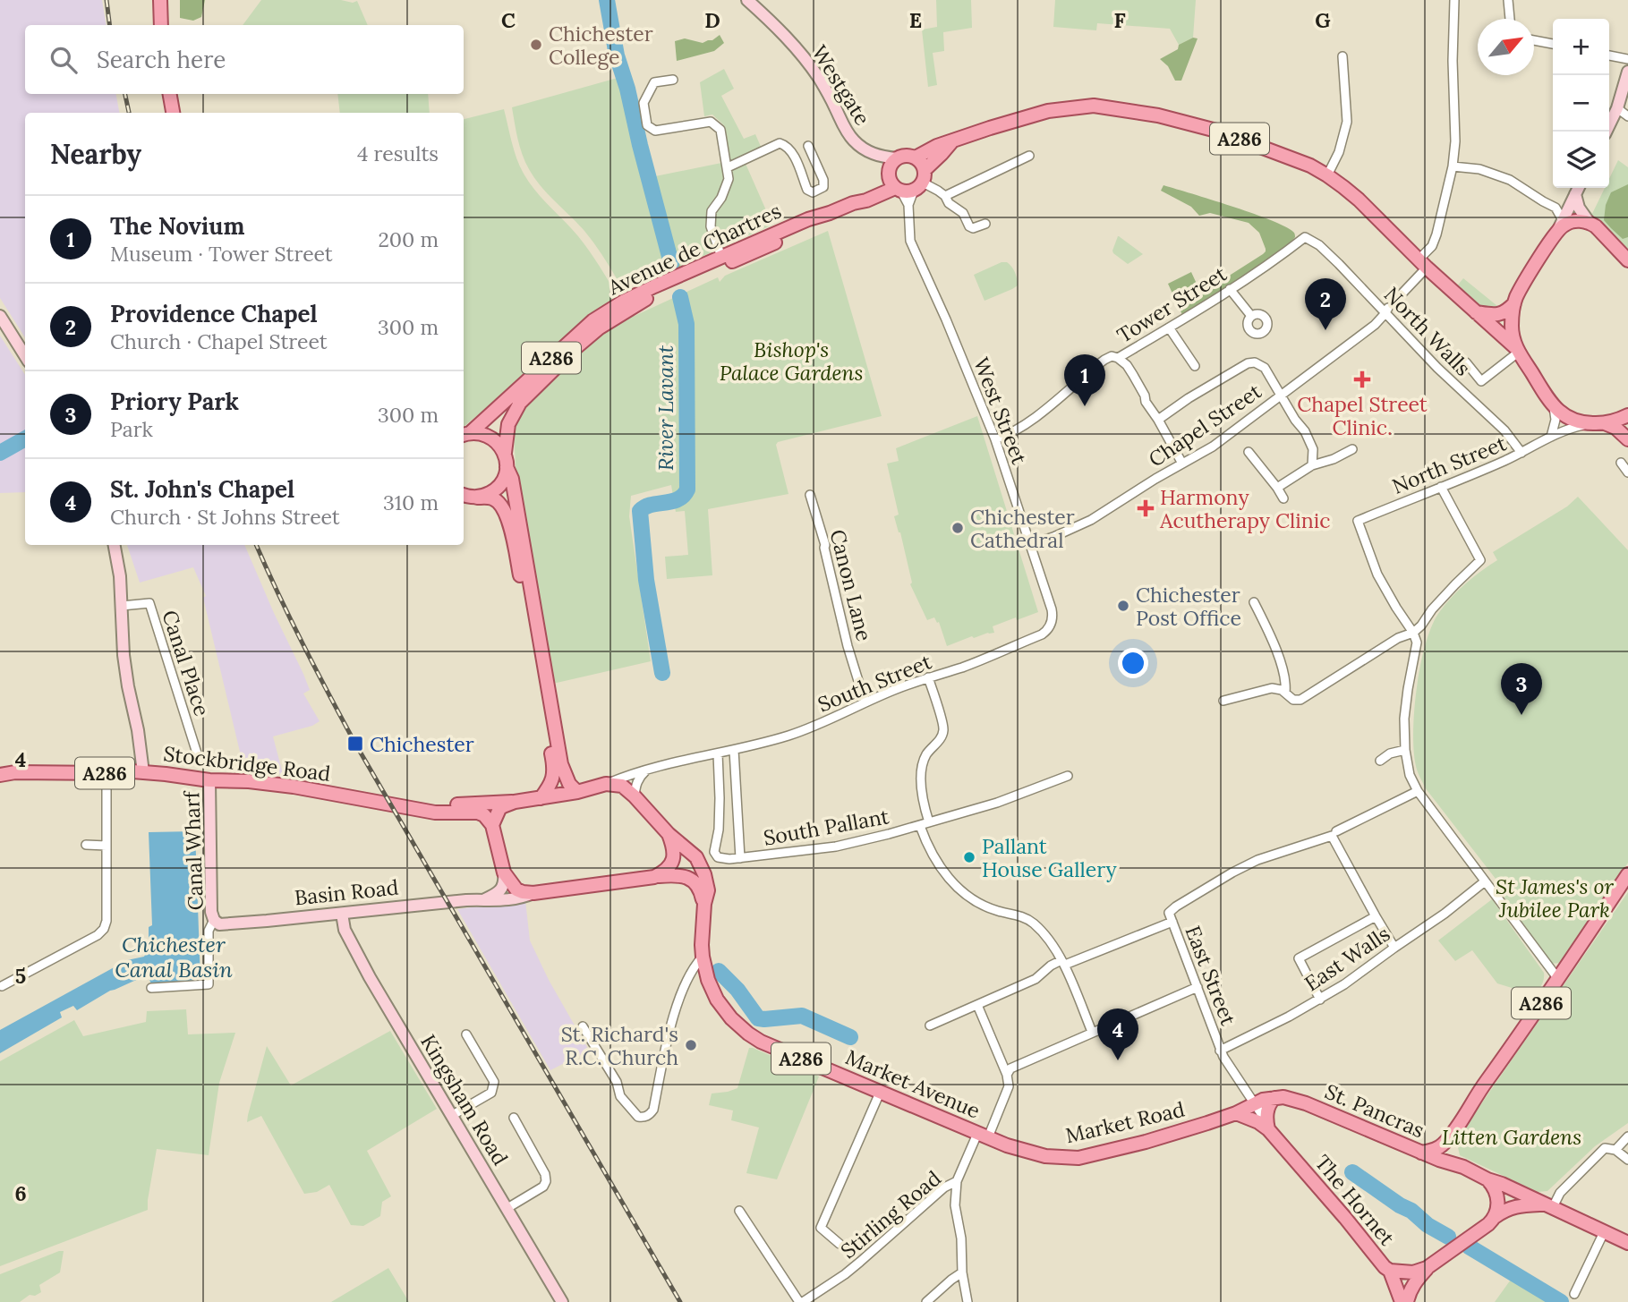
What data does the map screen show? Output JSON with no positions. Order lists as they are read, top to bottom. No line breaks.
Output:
{"streets":{"main road":["A286","Avenue de Chartres","Stockbridge Road","Market Avenue","St. Pancras","Market Road","The Hornet"],"street":["Westgate","Tower Street","North Walls","West Street","Chapel Street","North Street","Canon Lane","Canal Place","South Street","South Pallant","Canal Wharf","Basin Road","East Walls","East Street","Kingsham Road","Stirling Road"]},"crossings":[["Westgate","A286"],["Westgate","Avenue de Chartres"],["Westgate","West Street"],["A286","Avenue de Chartres"],["A286","West Street"],["A286","Chapel Street"],["A286","North Street"],["A286","South Street"],["A286","East Street"],["A286","Market Avenue"],["A286","St. Pancras"],["A286","Market Road"],["A286","The Hornet"],["Avenue de Chartres","West Street"],["Tower Street","North Walls"],["Tower Street","West Street"],["North Walls","Chapel Street"],["North Walls","North Street"],["West Street","Chapel Street"],["West Street","South Street"],["Canon Lane","South Street"],["South Street","South Pallant"],["Stockbridge Road","Canal Wharf"],["Canal Wharf","Basin Road"],["Basin Road","Kingsham Road"],["East Walls","East Street"],["East Street","The Hornet"],["Market Avenue","Market Road"],["Market Avenue","Stirling Road"],["Market Road","Stirling Road"]],"water":["River Lavant","Chichester Canal Basin"],"parks":["Bishop's Palace Gardens","St James's or Jubilee Park","Litten Gardens"],"places":{"other":["Chichester College","Chichester Cathedral","Chichester Post Office","Pallant House Gallery","St. Richard's R.C. Church"],"health":["Chapel Street Clinic.","Harmony Acutherapy Clinic"],"transit":["Chichester"]},"north":"top right","page":{"map_buttons":["+","−"],"search":"Search here","heading":["Nearby","4 results"],"list":[{"mark":"1","name":"The Novium","note":"Museum · Tower Street","value":"200 m"},{"mark":"2","name":"Providence Chapel","note":"Church · Chapel Street","value":"300 m"},{"mark":"3","name":"Priory Park","note":"Park","value":"300 m"},{"mark":"4","name":"St. John's Chapel","note":"Church · St Johns Street","value":"310 m"}],"pins":["2","1","3","4"]},"grid":{"columns":["C","D","E","F","G"],"rows":["4","5","6"]}}
